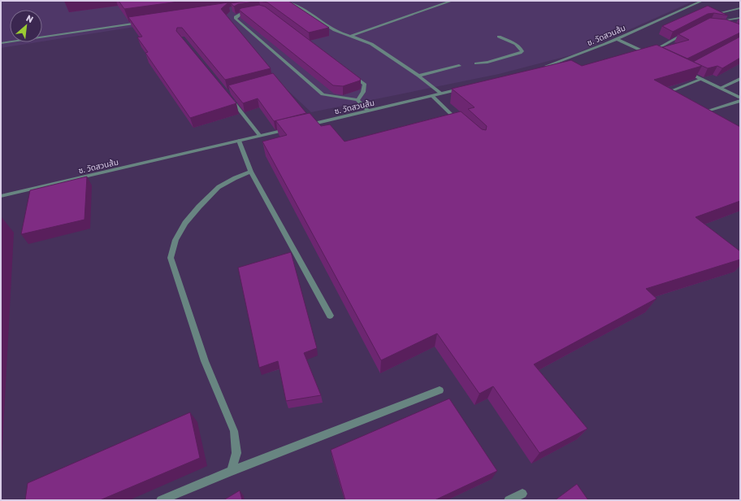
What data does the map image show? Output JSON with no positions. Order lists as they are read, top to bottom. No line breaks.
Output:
{"streets":{"street":["ซ. วัดสวนส้ม"]},"north":"top right"}
